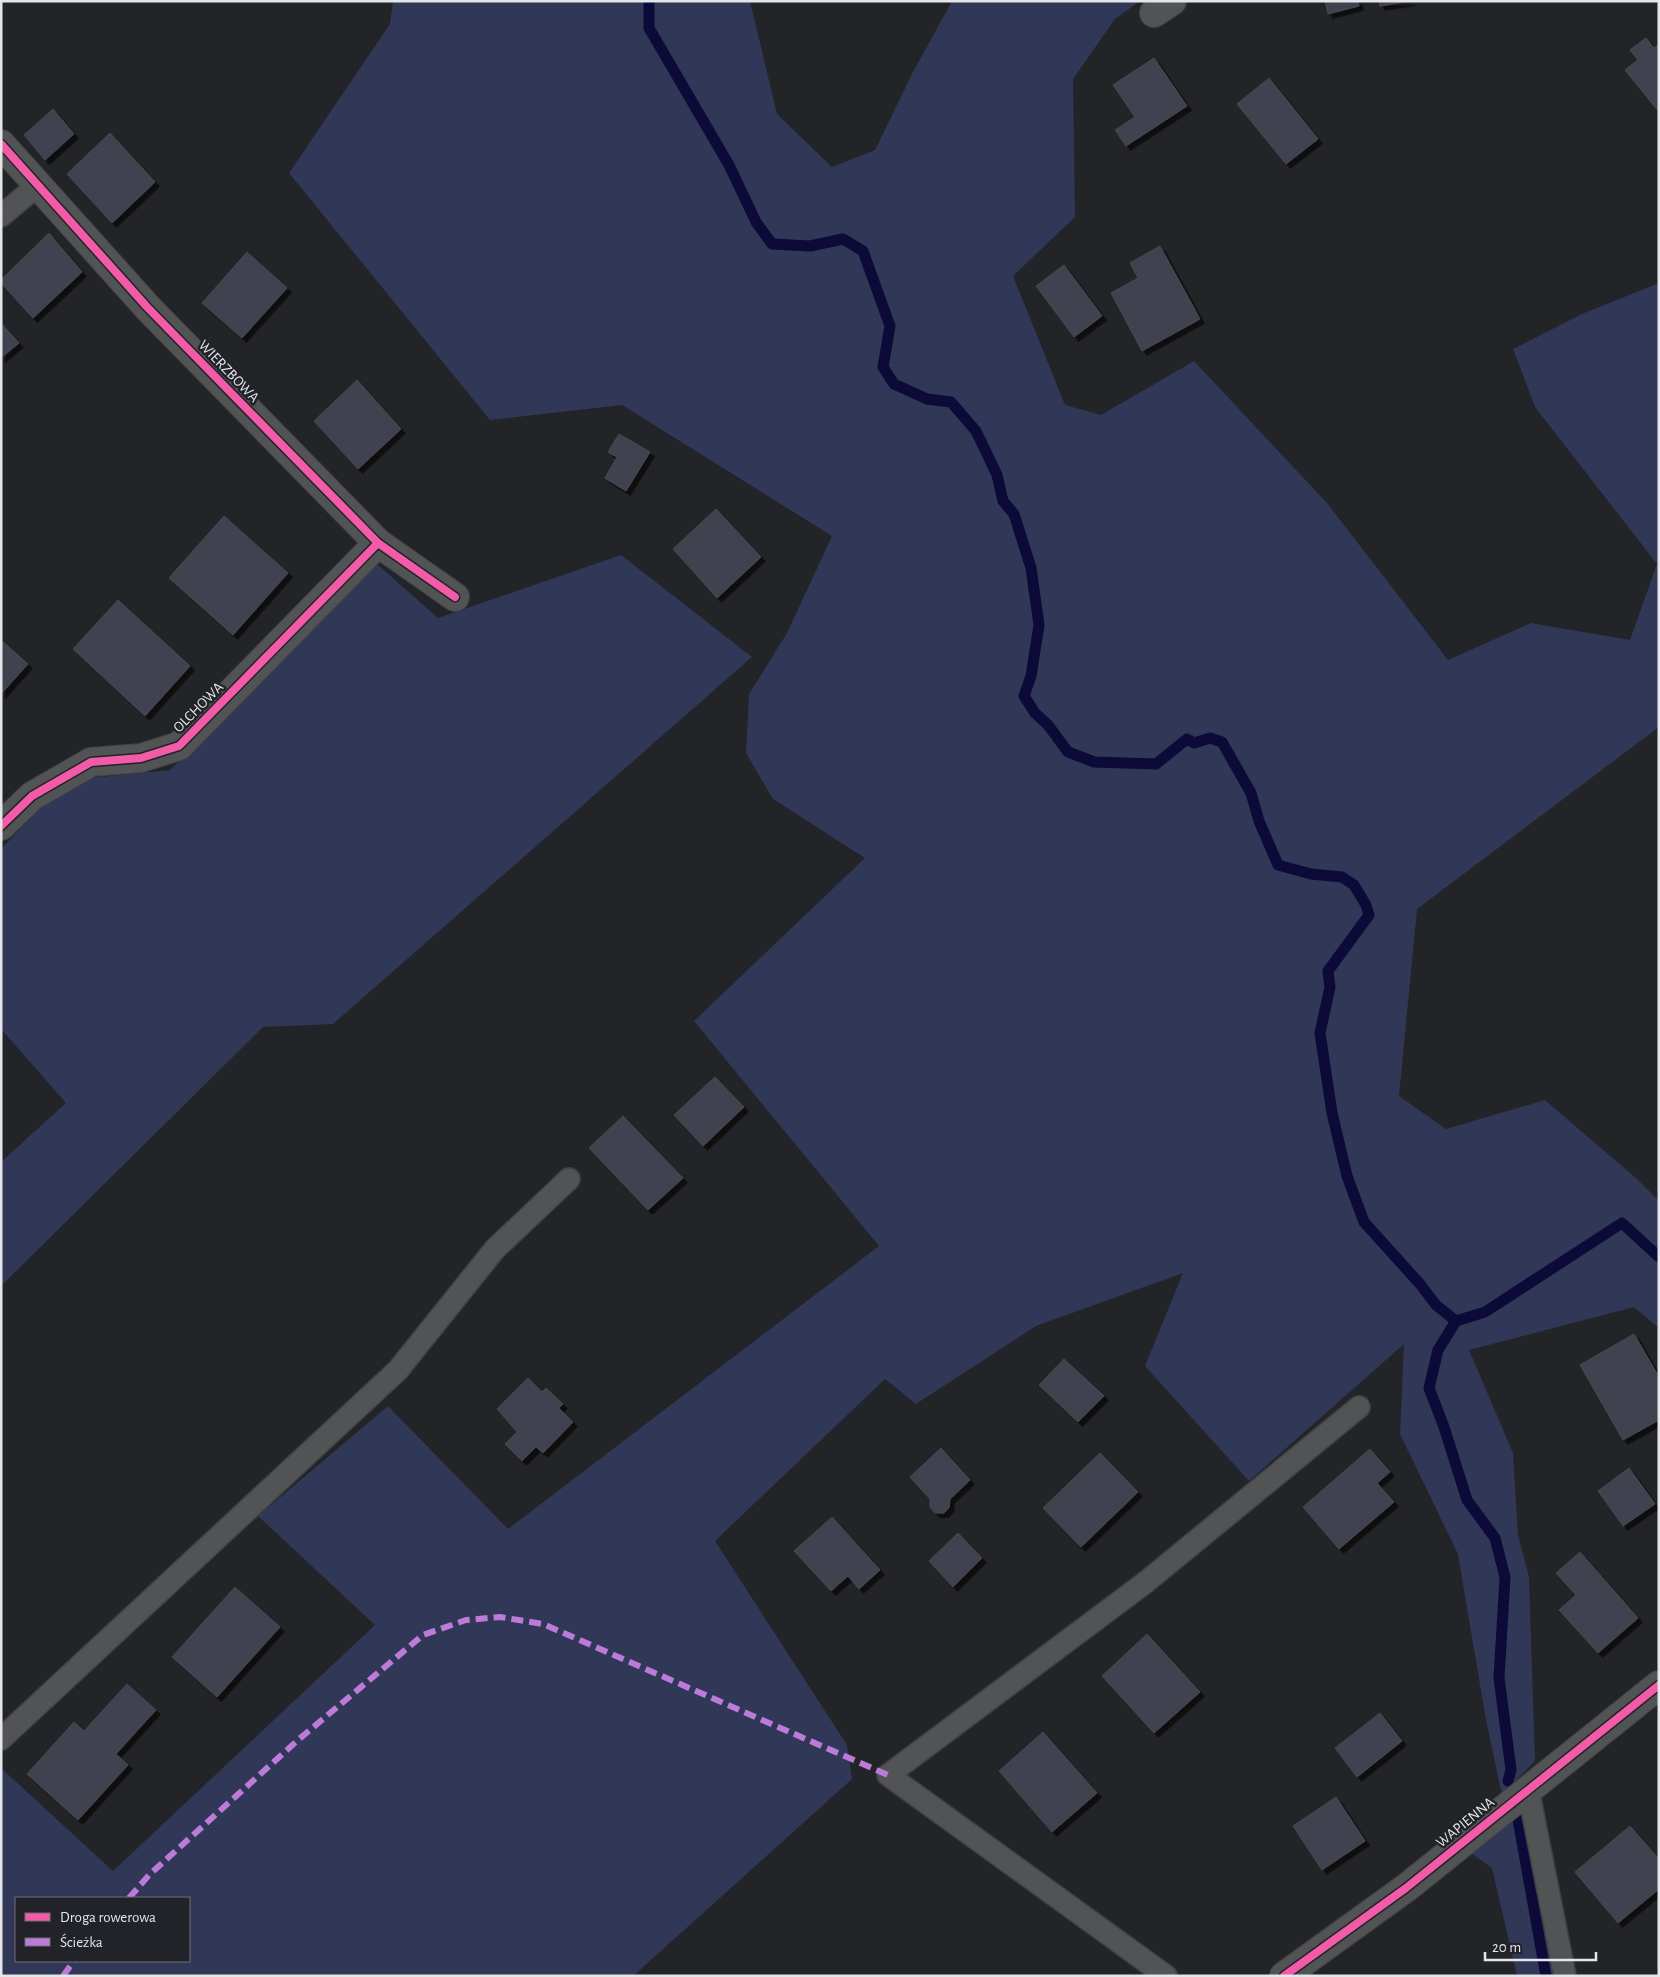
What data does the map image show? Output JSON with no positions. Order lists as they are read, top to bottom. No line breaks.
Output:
{"streets":{"street":["WIERZBOWA","OLCHOWA","WAPIENNA"]},"crossings":[["WIERZBOWA","OLCHOWA"]],"legend":["Droga rowerowa","Ścieżka"],"scale_bar":"20 m"}
